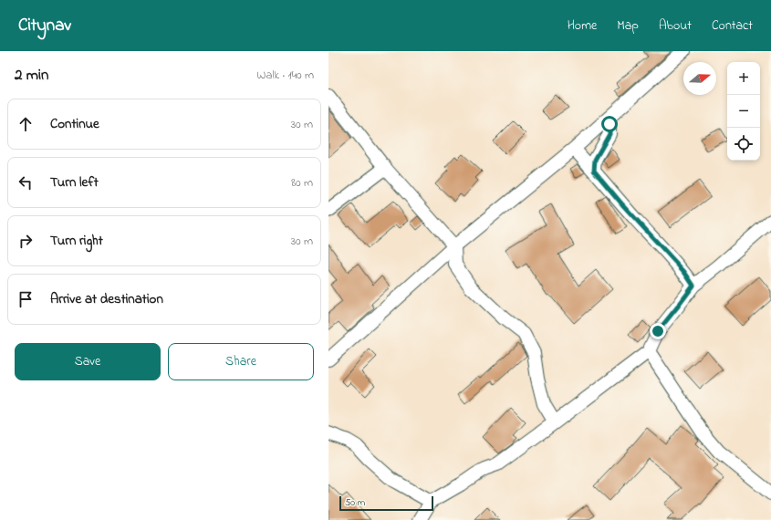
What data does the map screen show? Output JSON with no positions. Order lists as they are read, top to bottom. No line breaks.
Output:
{"scale_bar":"50 m","north":"right","page":{"header":"Citynav","nav":["Home","Map","About","Contact"],"heading":["2 min","Walk · 140 m"],"map_buttons":["+","−"],"list":[["Continue","30 m"],["Turn left","80 m"],["Turn right","30 m"],"Arrive at destination"],"buttons":["Save","Share"],"scale":"50 m"}}
